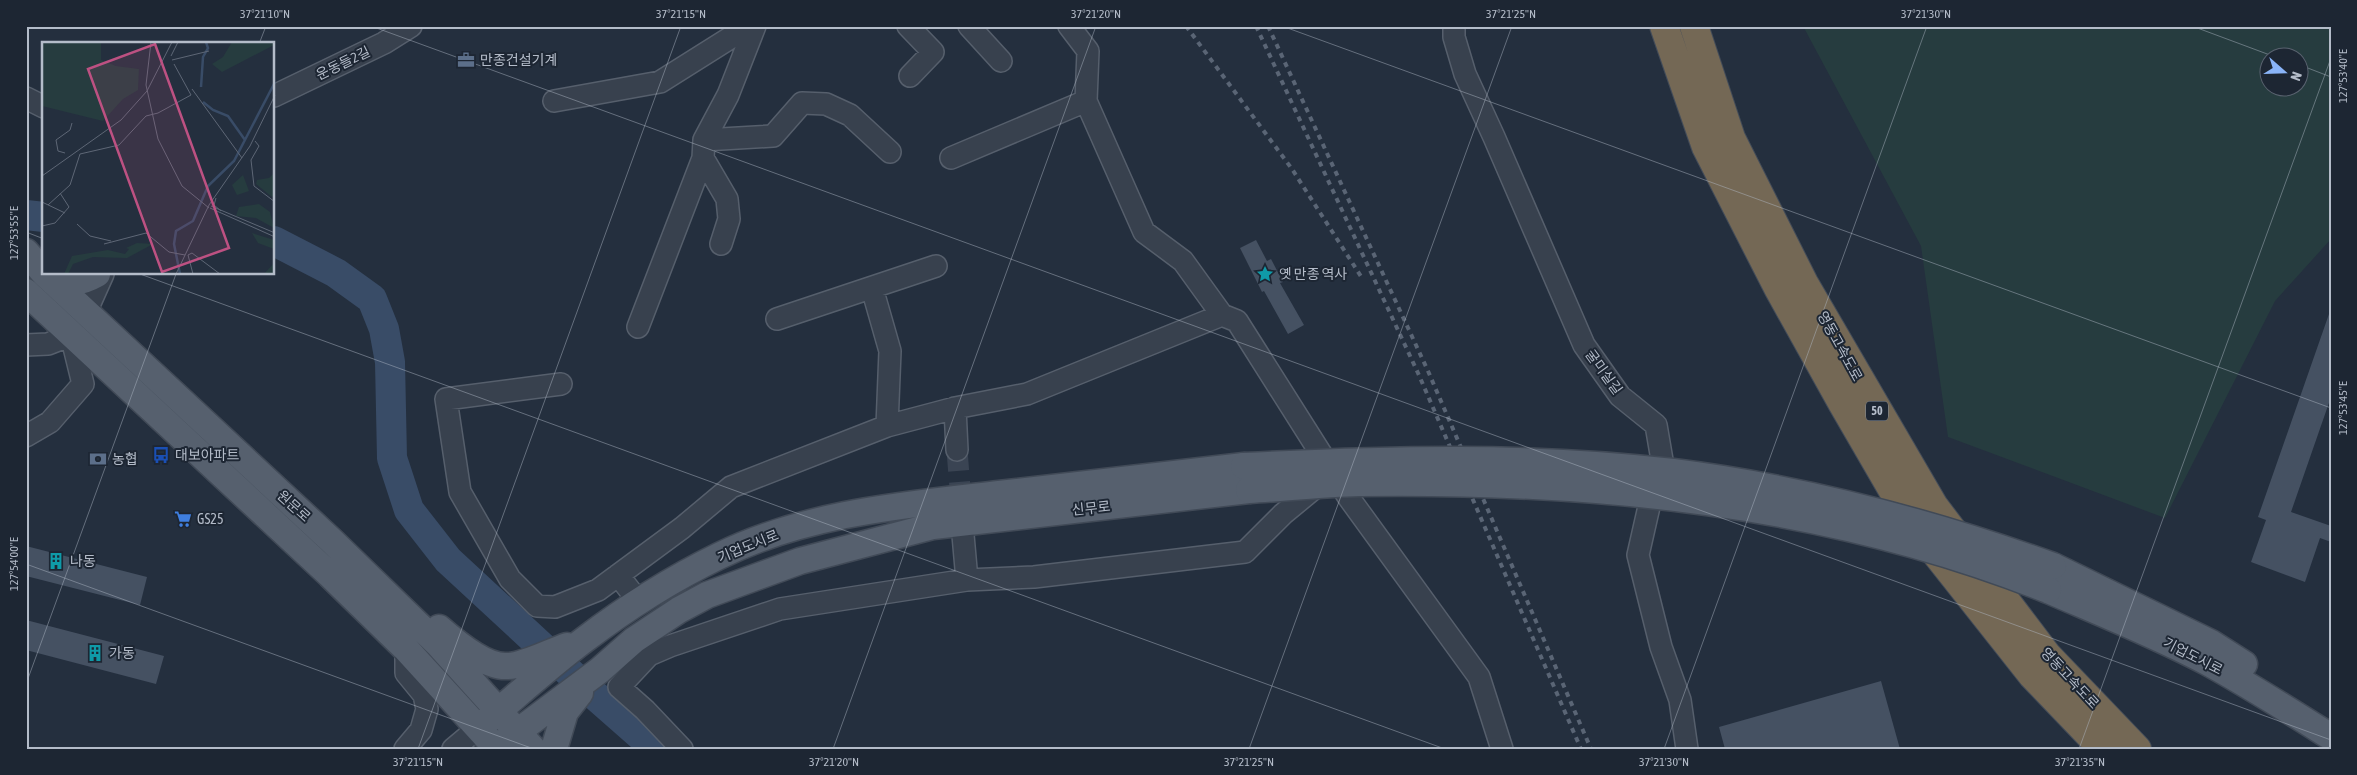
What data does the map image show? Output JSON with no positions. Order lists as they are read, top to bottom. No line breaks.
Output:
{"streets":{"highway":["영동고속도로","50"],"main road":["원문로","신무로","기업도시로"],"street":["운동들2길","굴미실길"]},"crossings":[["신무로","기업도시로"]],"places":{"office":["만종건설기계"],"place":["옛 만종 역사"],"bus stop":["대보아파트"],"bank":["농협"],"supermarket":["GS25"],"building":["나동","가동"]},"north":"right","coordinates":["37°21'10\"N","37°21'15\"N","37°21'20\"N","37°21'25\"N","37°21'30\"N","127°53'40\"E","127°53'55\"E","127°53'45\"E","127°54'00\"E","37°21'35\"N"]}
